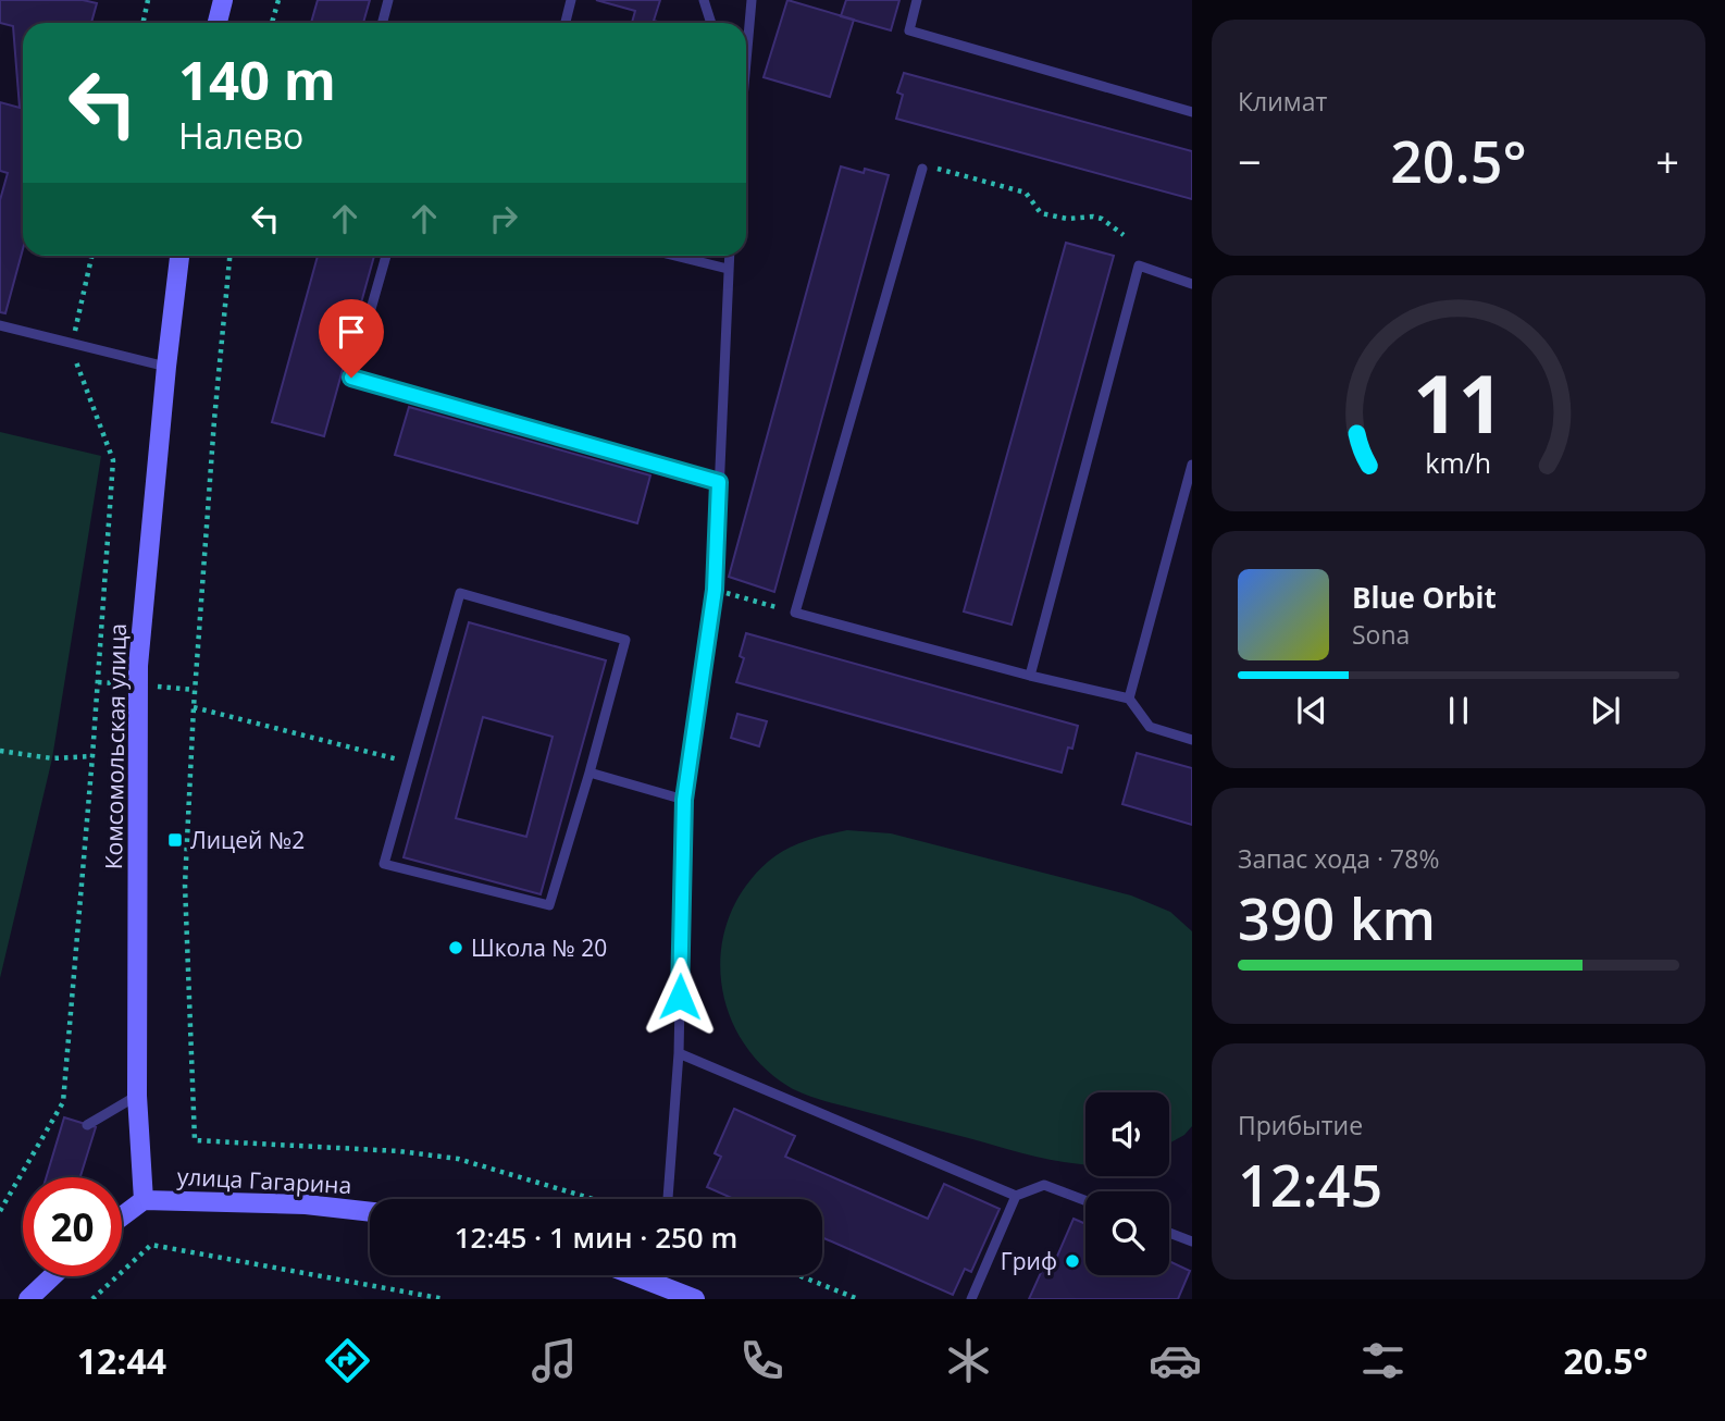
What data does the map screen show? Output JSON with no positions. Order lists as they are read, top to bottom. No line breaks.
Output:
{"streets":{"main road":["Комсомольская улица","улица Гагарина"]},"crossings":[["Комсомольская улица","улица Гагарина"]],"places":{"transit":["Лицей №2"],"other":["Школа № 20","Гриф"]},"page":{"tile":["Климат",["Запас хода · 78%","390 km"],["Прибытие","12:45"]],"turn":["140 m","Налево"],"heat":["−","20.5°","+"],"song":["Blue Orbit","Sona"],"limit":"20","trip":"12:45 · 1 мин · 250 m","tabs":["12:44","20.5°"],"gauge":["11","km/h"]}}
